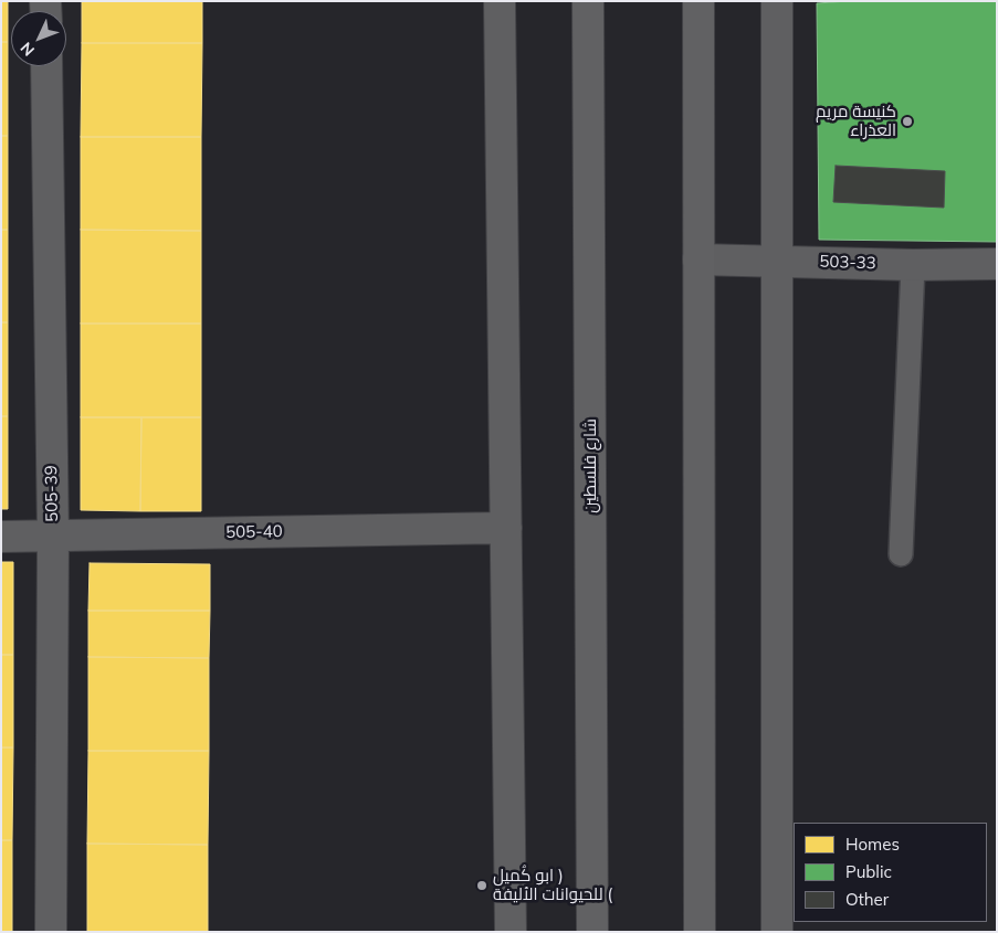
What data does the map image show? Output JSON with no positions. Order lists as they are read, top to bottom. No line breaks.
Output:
{"streets":{"main road":["شارع فلسطين"],"street":["503-33","505-39","505-40"]},"crossings":[["505-39","505-40"]],"places":["كنيسة مريم العذراء","ابو كُميل ) للحيوانات الأليفة ("],"legend":["Homes","Public","Other"],"north":"bottom left"}
